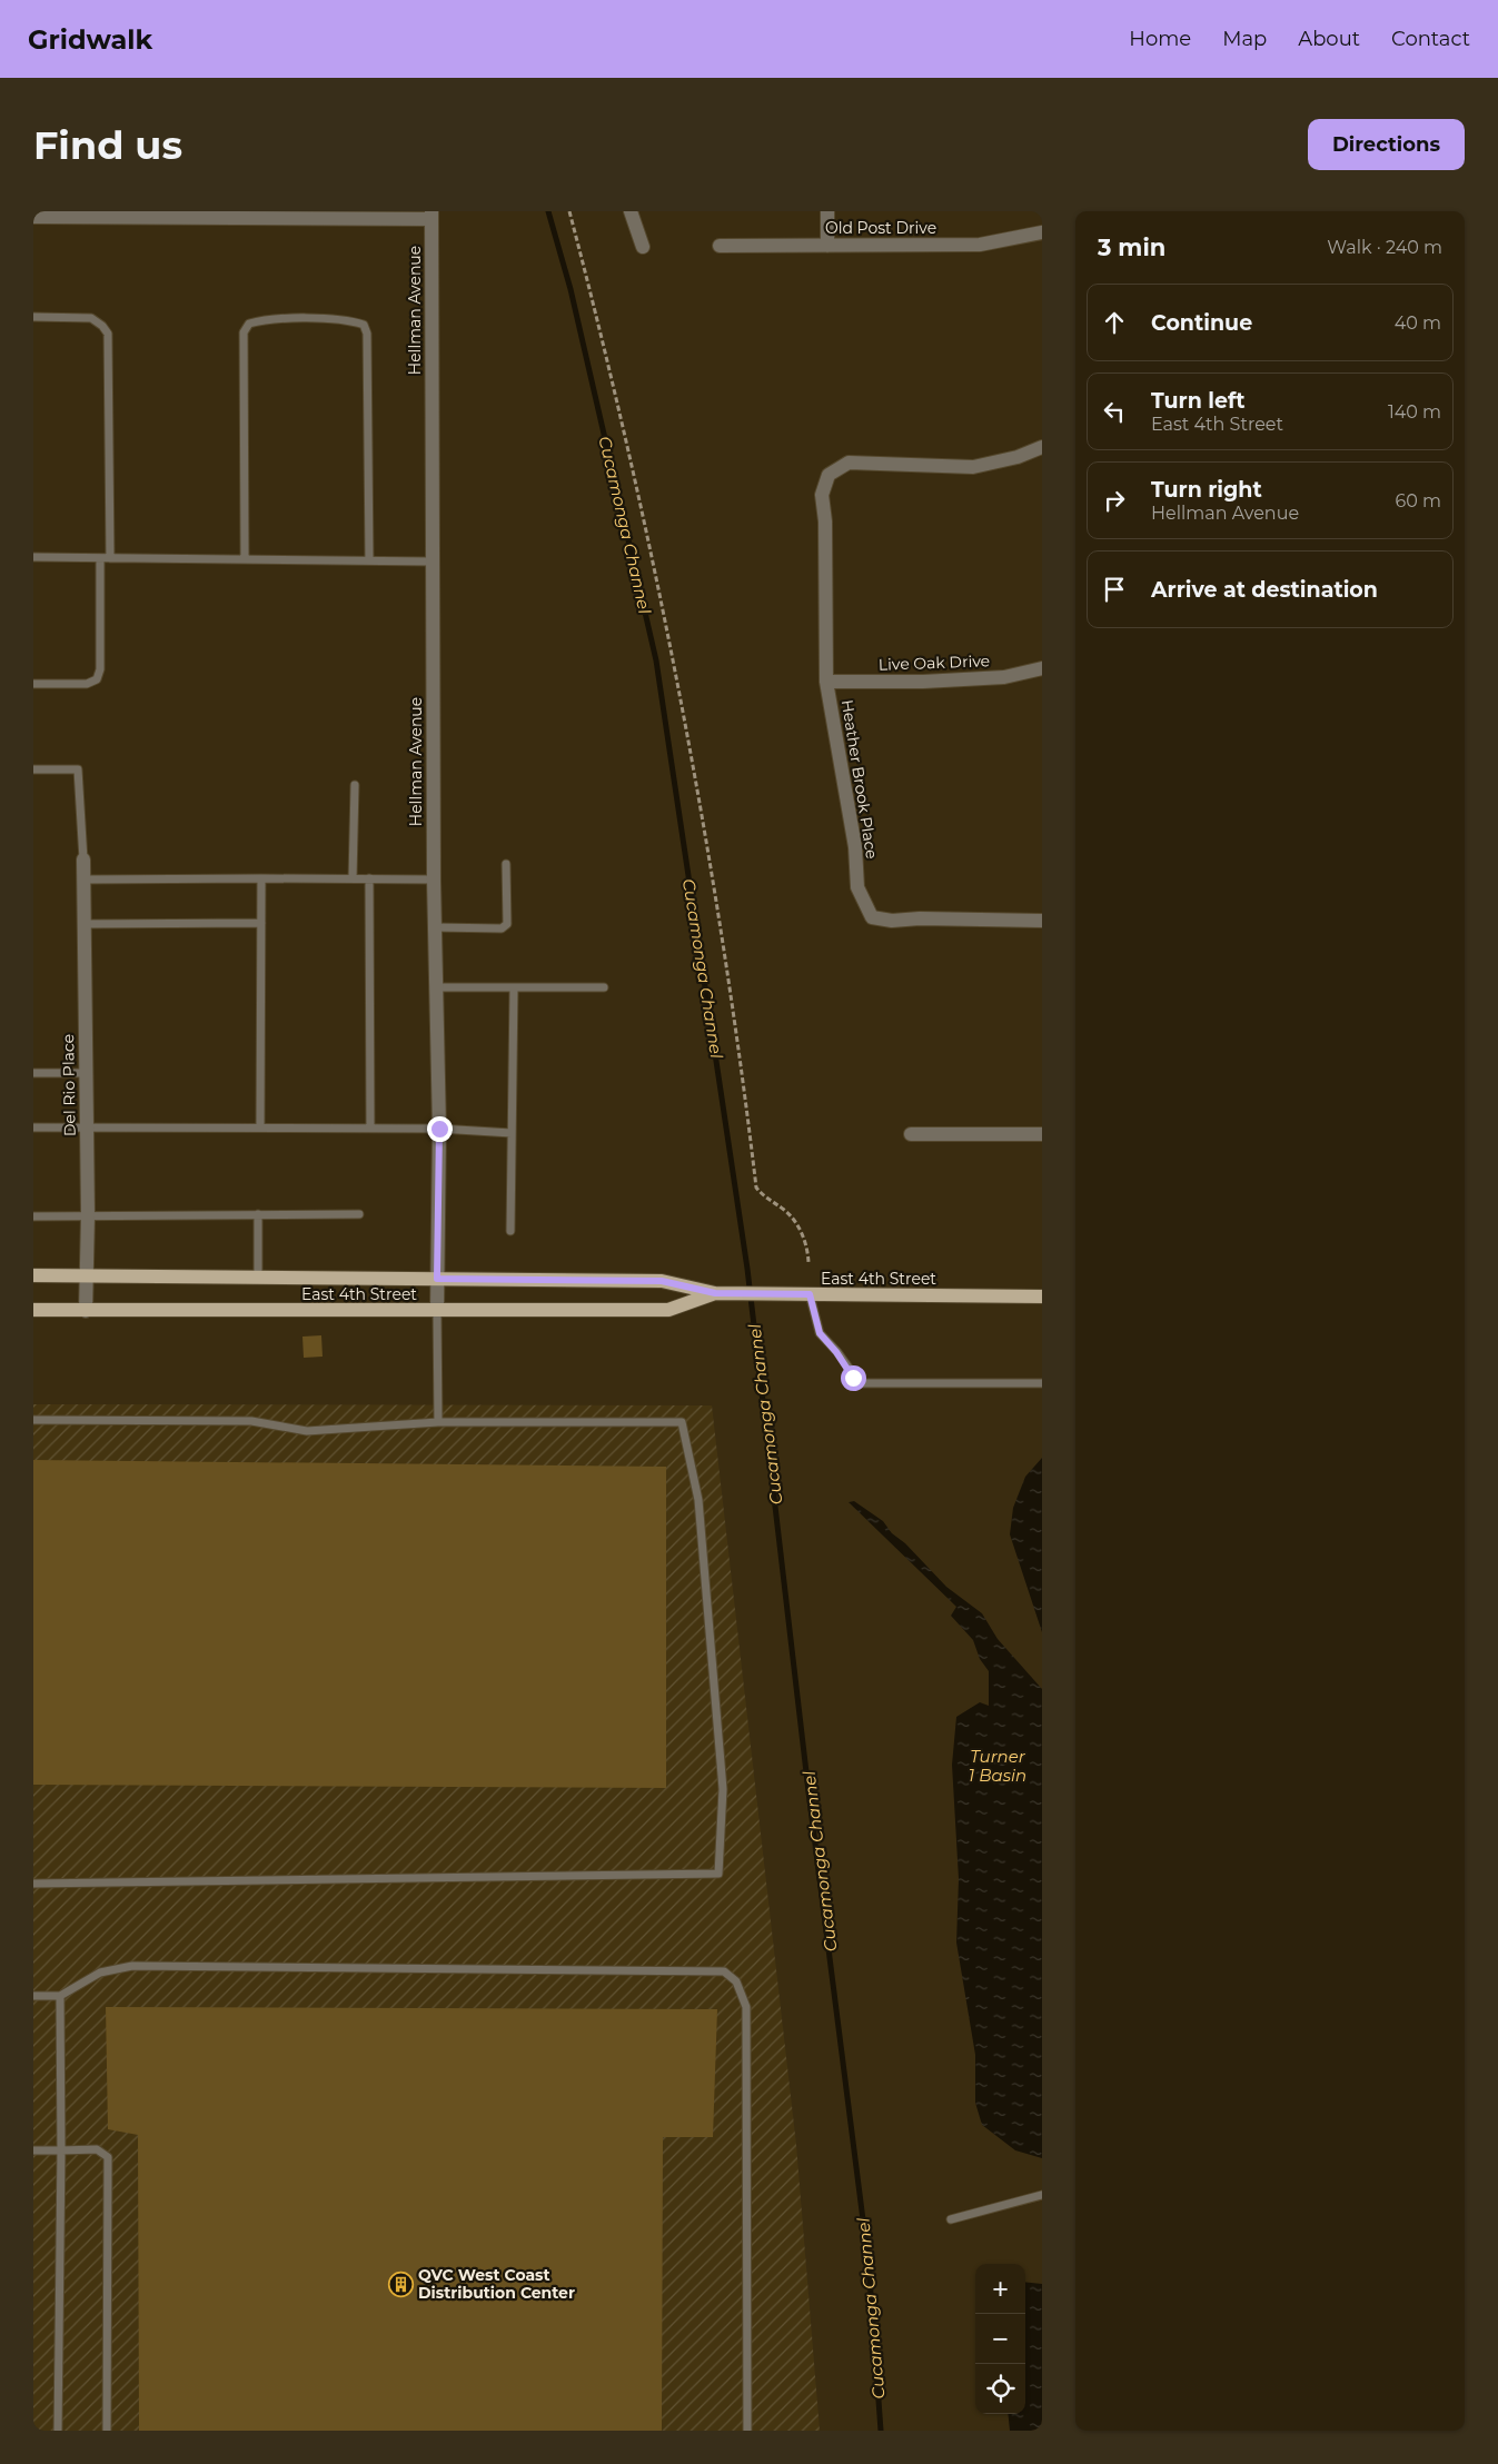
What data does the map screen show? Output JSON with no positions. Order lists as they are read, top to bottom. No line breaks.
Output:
{"streets":{"main road":["East 4th Street"],"street":["Old Post Drive","Hellman Avenue","Live Oak Drive","Heather Brook Place","Del Rio Place"]},"crossings":[["Hellman Avenue","East 4th Street"],["Live Oak Drive","Heather Brook Place"],["Del Rio Place","East 4th Street"]],"water":["Cucamonga Channel","Turner 1 Basin"],"places":{"building":["QVC West Coast Distribution Center"]},"page":{"header":"Gridwalk","nav":["Home","Map","About","Contact"],"buttons":"Directions","title":"Find us","heading":["3 min","Walk · 240 m"],"list":[["Continue","40 m"],["Turn left","East 4th Street","140 m"],["Turn right","Hellman Avenue","60 m"],"Arrive at destination"],"map_buttons":["+","−"]}}
